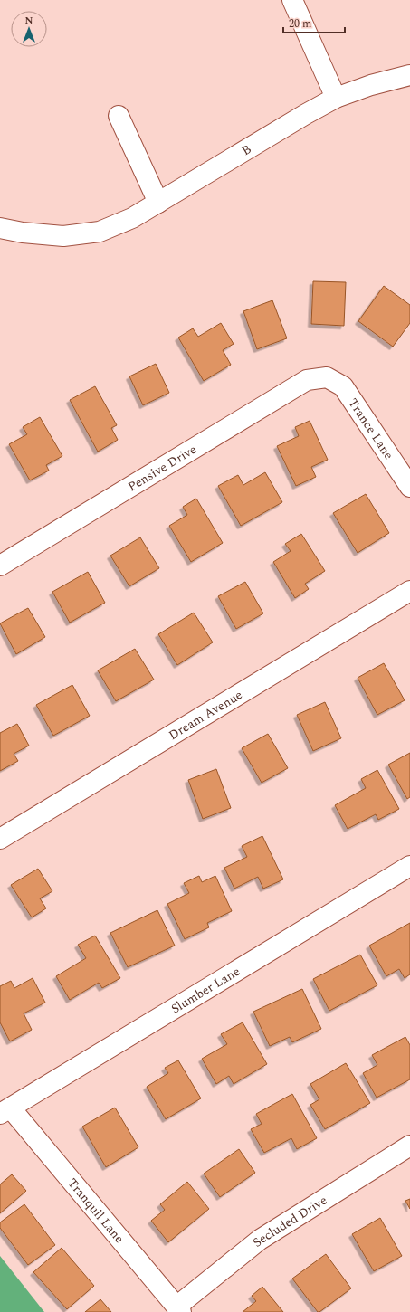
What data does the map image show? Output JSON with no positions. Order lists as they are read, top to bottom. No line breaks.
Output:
{"streets":{"street":["B","Trance Lane","Pensive Drive","Dream Avenue","Slumber Lane","Tranquil Lane","Secluded Drive"]},"crossings":[["Trance Lane","Pensive Drive"],["Slumber Lane","Tranquil Lane"],["Tranquil Lane","Secluded Drive"]],"scale_bar":"20 m","north":"top"}
